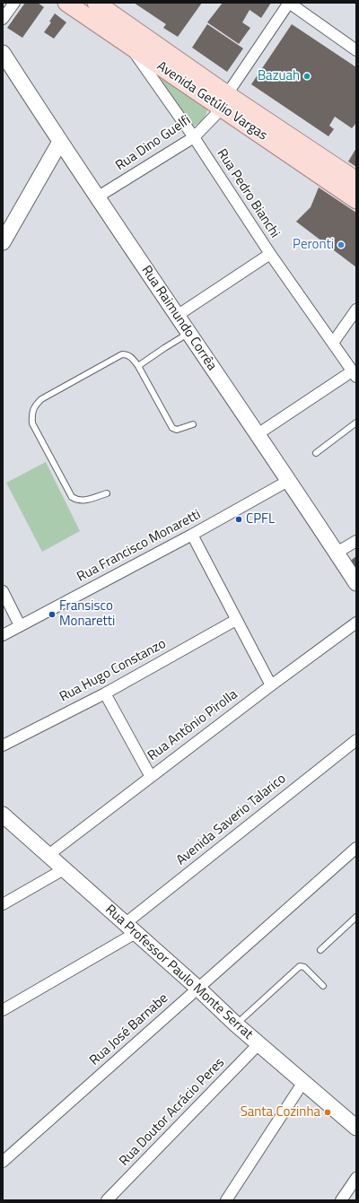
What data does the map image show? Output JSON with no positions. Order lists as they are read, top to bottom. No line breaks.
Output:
{"streets":{"main road":["Avenida Getúlio Vargas","Rua Raimundo Corrêa","Rua Professor Paulo Monte Serrat"],"street":["Rua Dino Guelfi","Rua Pedro Bianchi","Rua Francisco Monaretti","Rua Hugo Constanzo","Rua Antônio Pirolla","Avenida Saverio Talarico","Rua José Barnabe","Rua Doutor Acrácio Peres"]},"crossings":[["Avenida Getúlio Vargas","Rua Dino Guelfi"],["Avenida Getúlio Vargas","Rua Pedro Bianchi"],["Rua Dino Guelfi","Rua Pedro Bianchi"],["Rua Dino Guelfi","Rua Raimundo Corrêa"],["Rua Raimundo Corrêa","Rua Francisco Monaretti"],["Rua Antônio Pirolla","Rua Professor Paulo Monte Serrat"],["Avenida Saverio Talarico","Rua Professor Paulo Monte Serrat"],["Rua Professor Paulo Monte Serrat","Rua José Barnabe"],["Rua Professor Paulo Monte Serrat","Rua Doutor Acrácio Peres"]],"places":["Bazuah","Peronti","CPFL","Fransisco Monaretti","Santa Cozinha"]}
